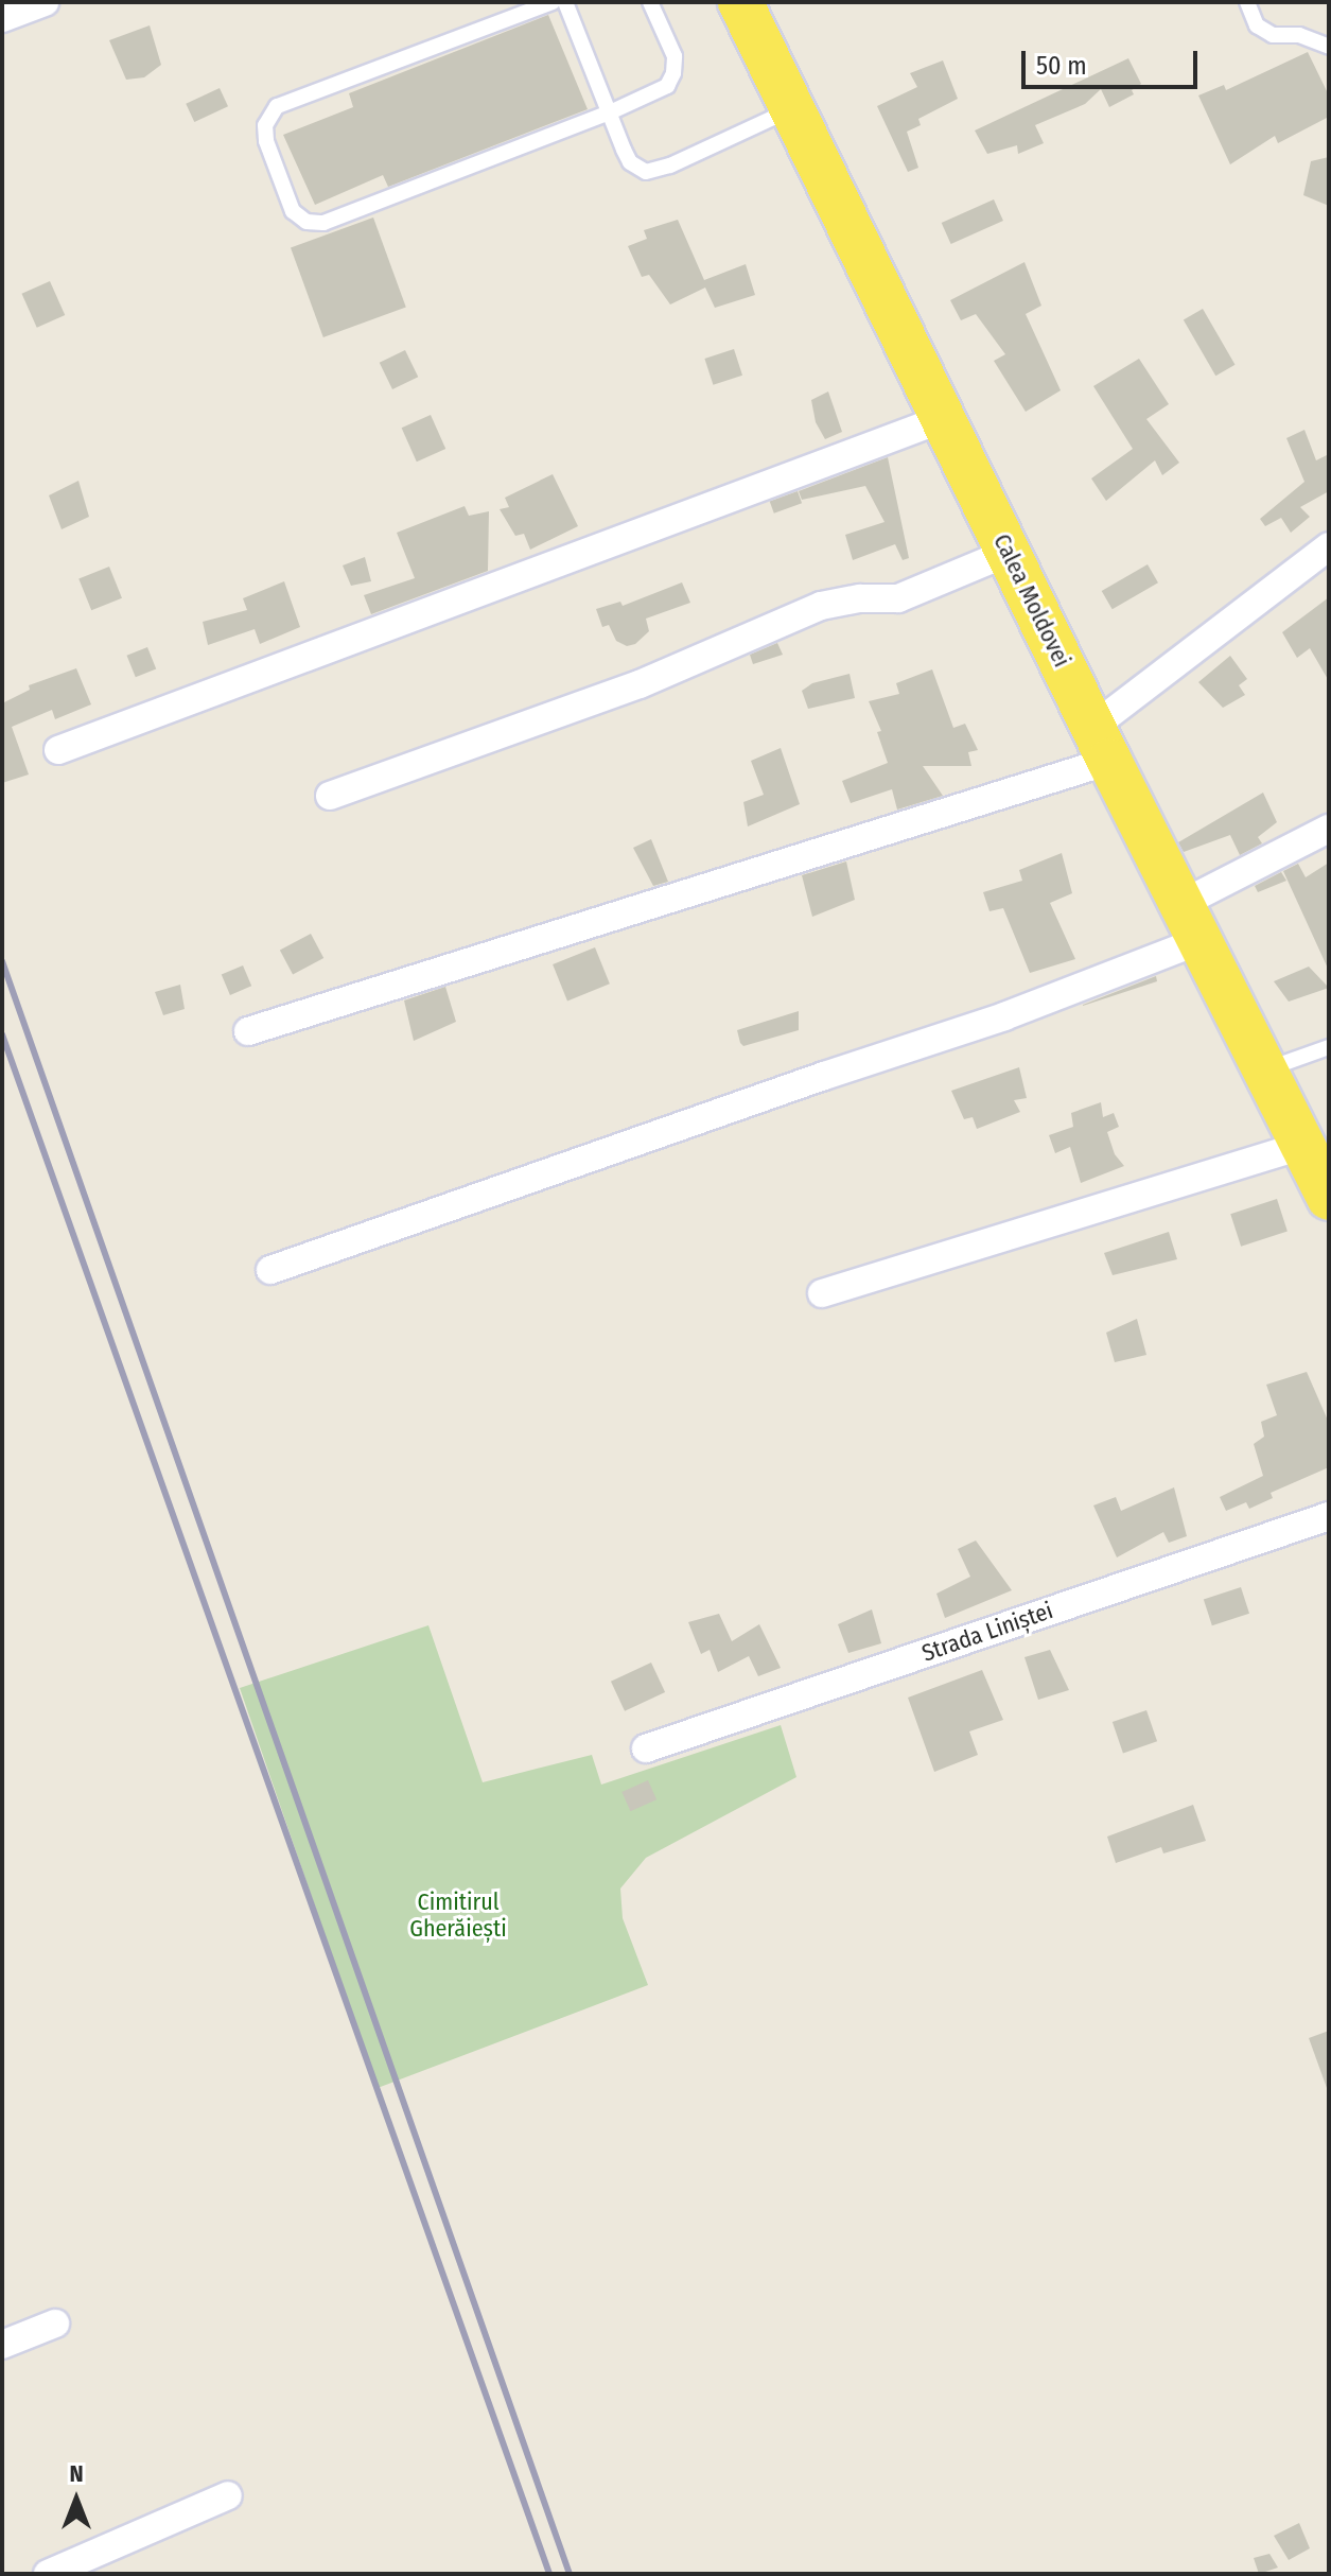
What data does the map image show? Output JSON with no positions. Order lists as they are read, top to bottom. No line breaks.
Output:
{"streets":{"main road":["Calea Moldovei"],"street":["Strada Liniștei"]},"parks":["Cimitirul Gherăiești"],"scale_bar":"50 m","north":"top"}
